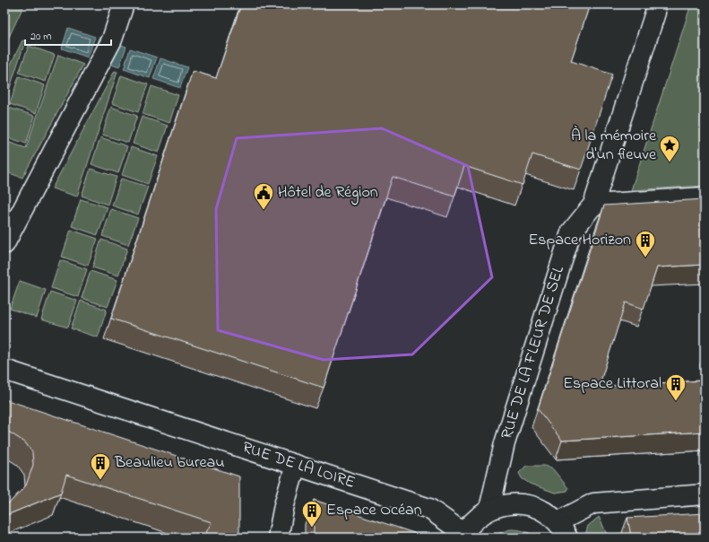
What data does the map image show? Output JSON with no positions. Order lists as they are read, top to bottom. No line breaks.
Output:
{"streets":{"street":["RUE DE LA FLEUR DE SEL","RUE DE LA LOIRE"]},"places":{"place":["À la mémoire d'un fleuve"],"public building":["Hôtel de Région"],"building":["Espace Horizon","Espace Littoral","Beaulieu bureau","Espace Océan"]},"scale_bar":"20 m"}
